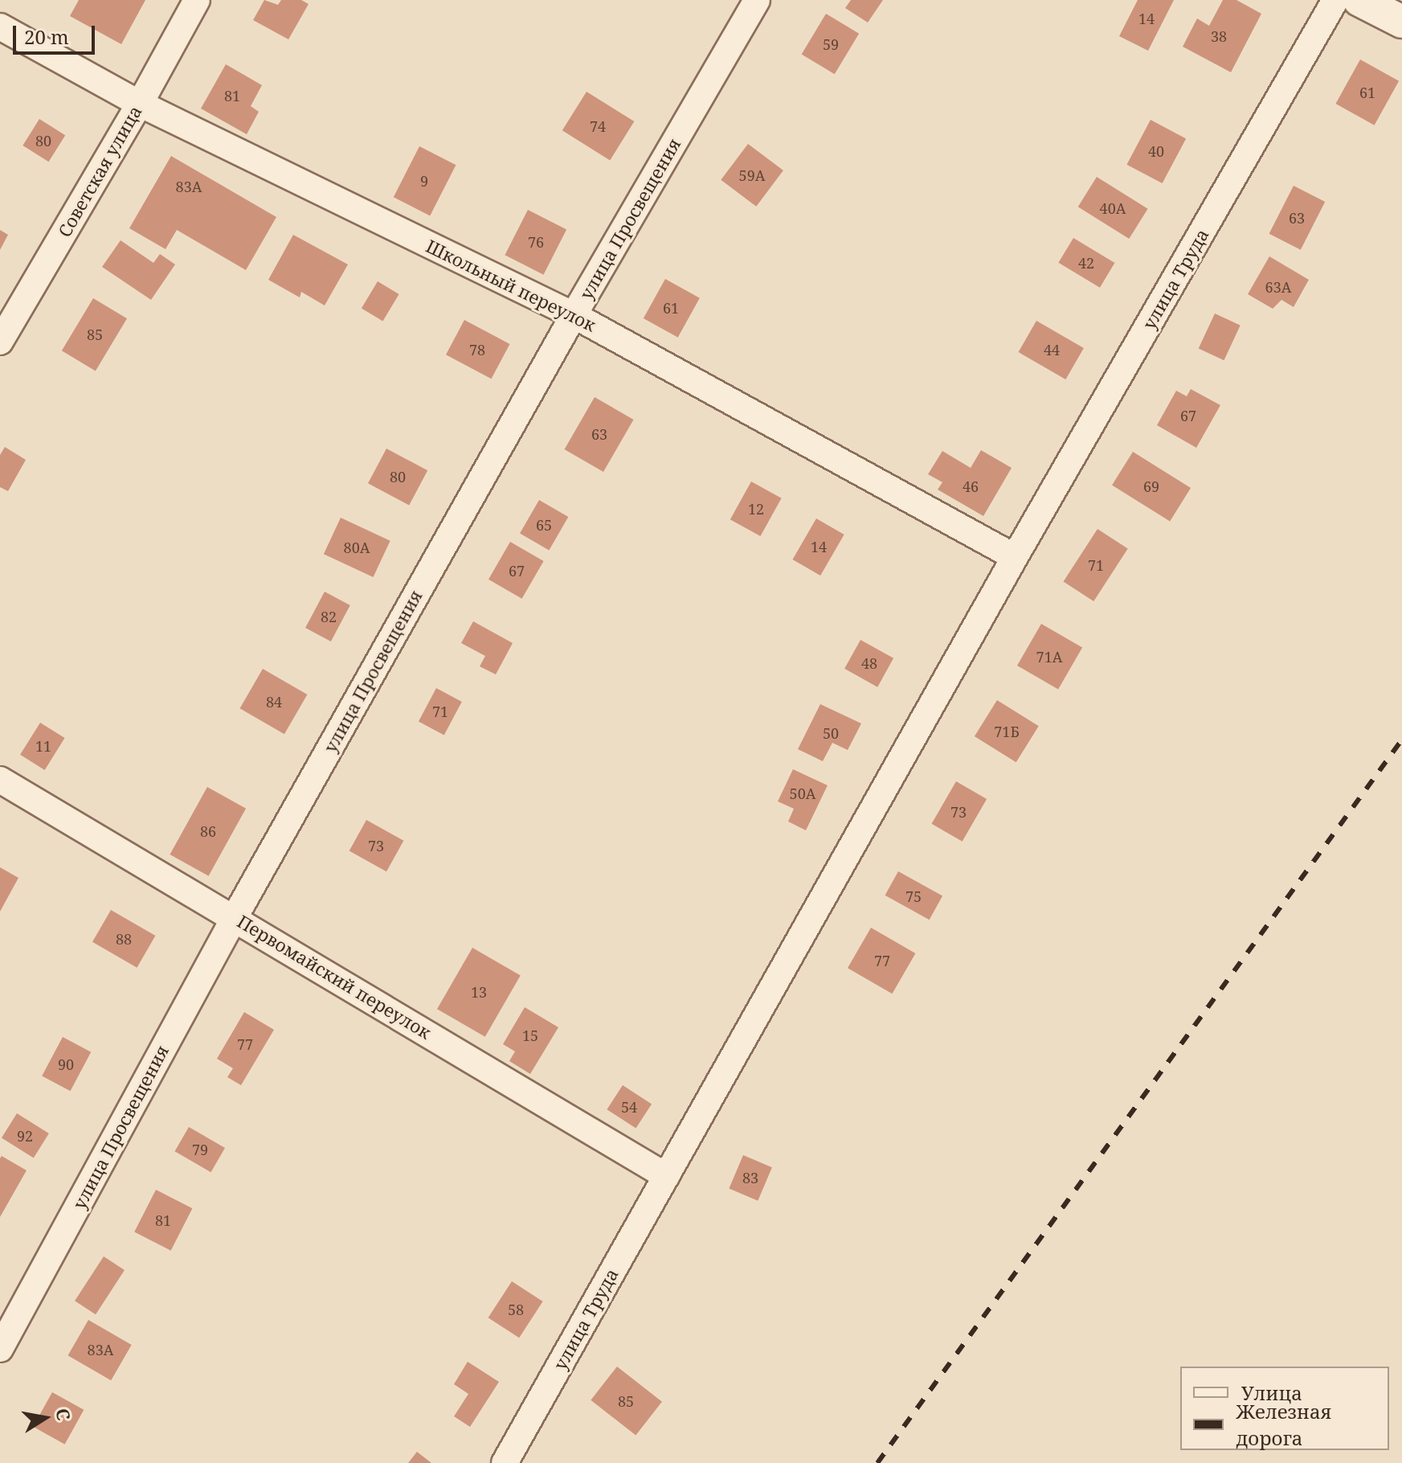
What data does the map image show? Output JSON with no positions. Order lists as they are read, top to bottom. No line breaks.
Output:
{"streets":{"street":["Советская улица","улица Просвещения","улица Труда","Школьный переулок","Первомайский переулок"]},"crossings":[["Советская улица","Школьный переулок"],["улица Просвещения","Школьный переулок"],["улица Просвещения","Первомайский переулок"],["улица Труда","Школьный переулок"],["улица Труда","Первомайский переулок"]],"house_numbers":["14","38","59","61","81","74","80","40","59А","9","83А","40А","63","76","42","63А","61","85","78","44","67","63","80","46","69","12","65","14","80А","71","67","82","71А","48","84","71","71Б","50","11","50А","73","86","73","75","88","77","13","15","77","90","54","92","79","83","81","58","83А","85"],"legend":["Улица","Железная дорога"],"scale_bar":"20 m","north":"right"}
